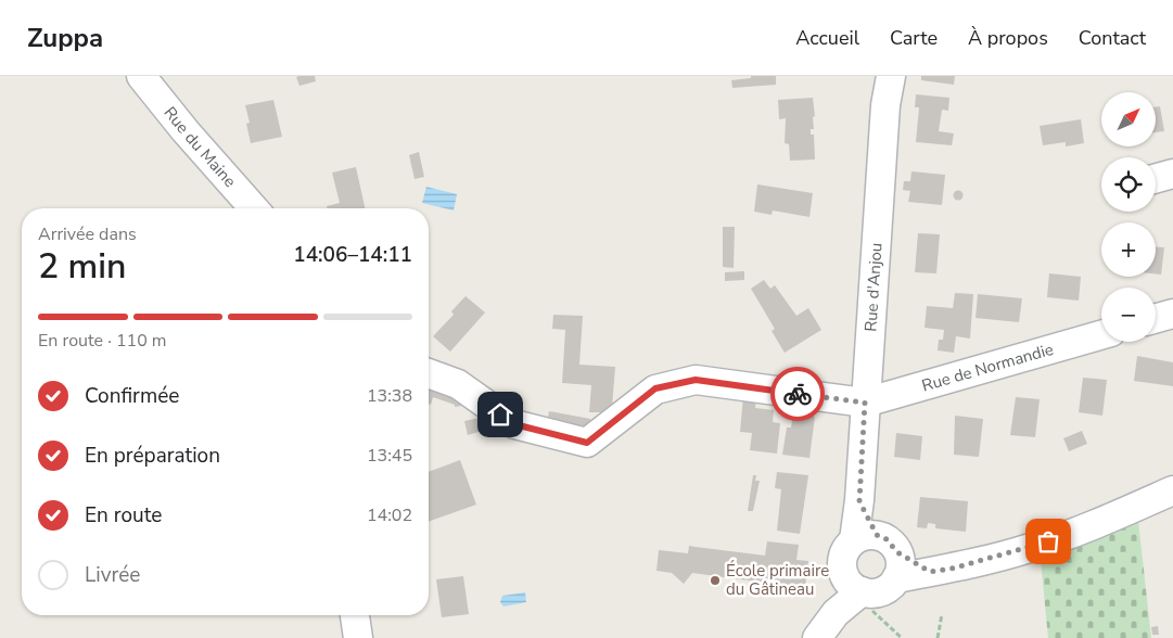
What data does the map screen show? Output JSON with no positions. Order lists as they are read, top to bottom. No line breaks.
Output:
{"streets":{"street":["Rue du Maine","Rue d'Anjou","Rue de Normandie"]},"crossings":[["Rue d'Anjou","Rue de Normandie"]],"places":["École primaire du Gâtineau"],"north":"top right","page":{"header":"Zuppa","nav":["Accueil","Carte","À propos","Contact"],"map_buttons":["+","−"],"heading":["2 min","Arrivée dans","14:06–14:11"],"bar":"En route · 110 m","list":[["Confirmée","13:38"],["En préparation","13:45"],["En route","14:02"],"Livrée"]}}
